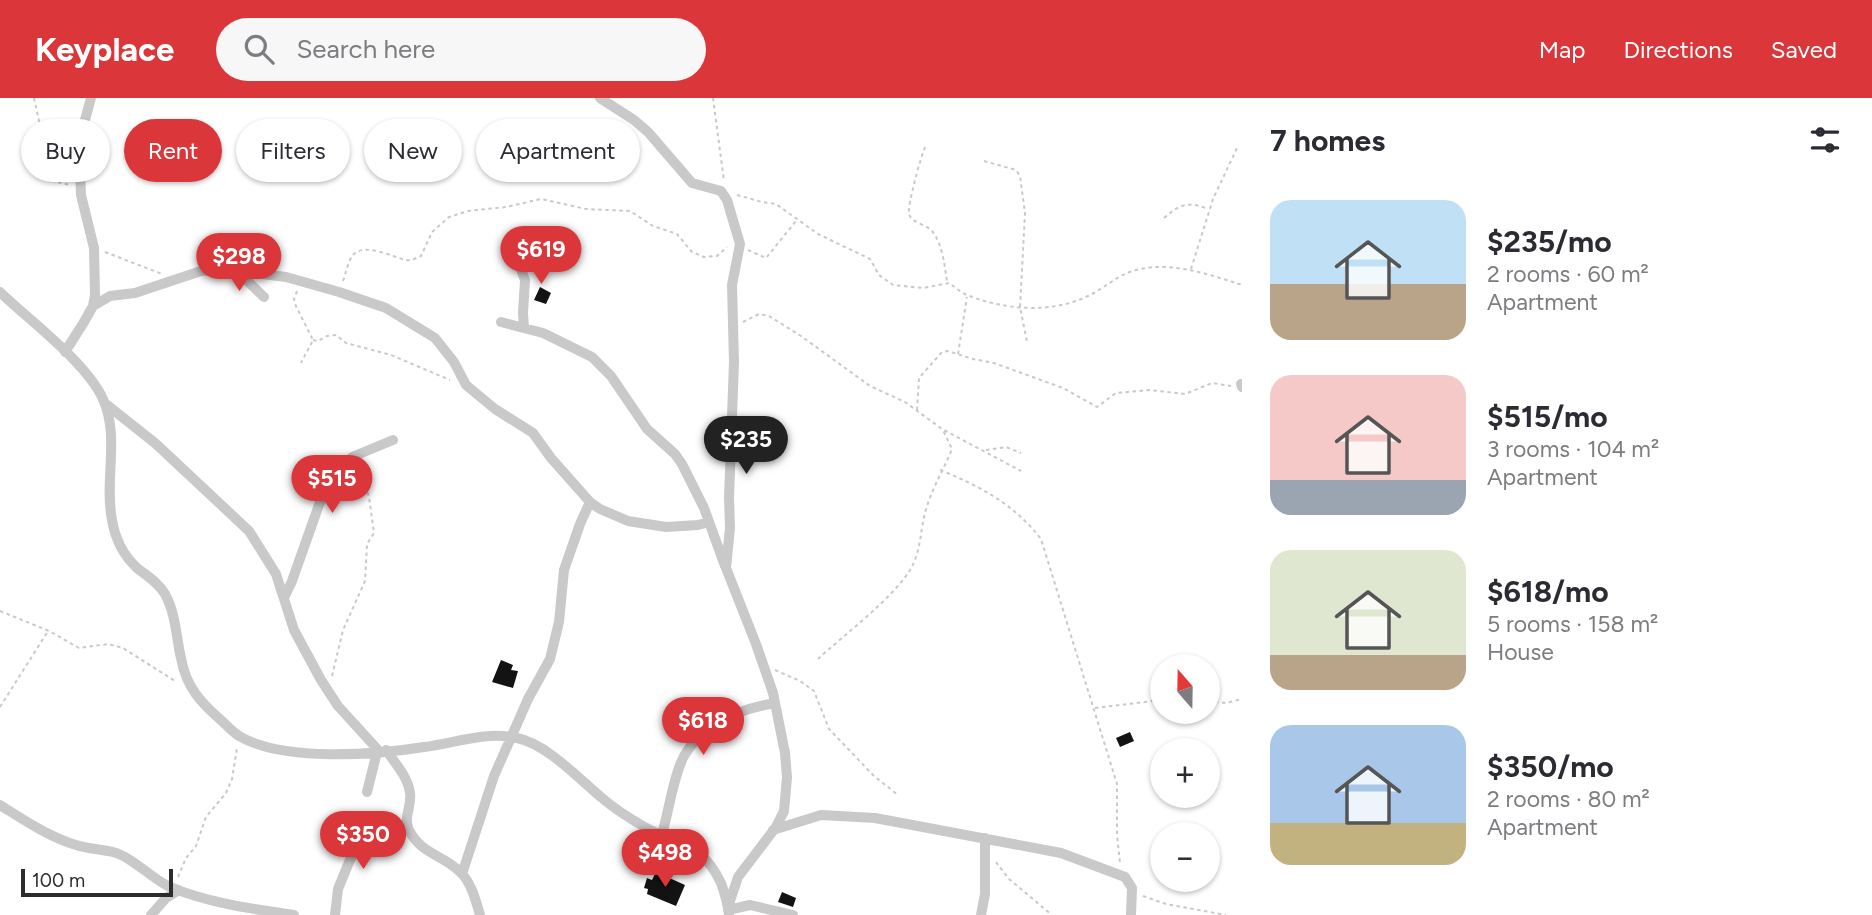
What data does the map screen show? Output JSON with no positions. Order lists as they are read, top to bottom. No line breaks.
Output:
{"scale_bar":"100 m","north":"top","page":{"header":"Keyplace","search":"Search here","nav":["Map","Directions","Saved"],"heading":"7 homes","chip":["Buy","Rent","Filters","New","Apartment"],"list":[{"name":"$235/mo","note":"2 rooms · 60 m² · Apartment"},{"name":"$515/mo","note":"3 rooms · 104 m² · Apartment"},{"name":"$618/mo","note":"5 rooms · 158 m² · House"},{"name":"$350/mo","note":"2 rooms · 80 m² · Apartment"}],"price":["$619","$298","$235","$515","$618","$350","$498"],"map_buttons":["+","−"],"scale":"100 m"}}
